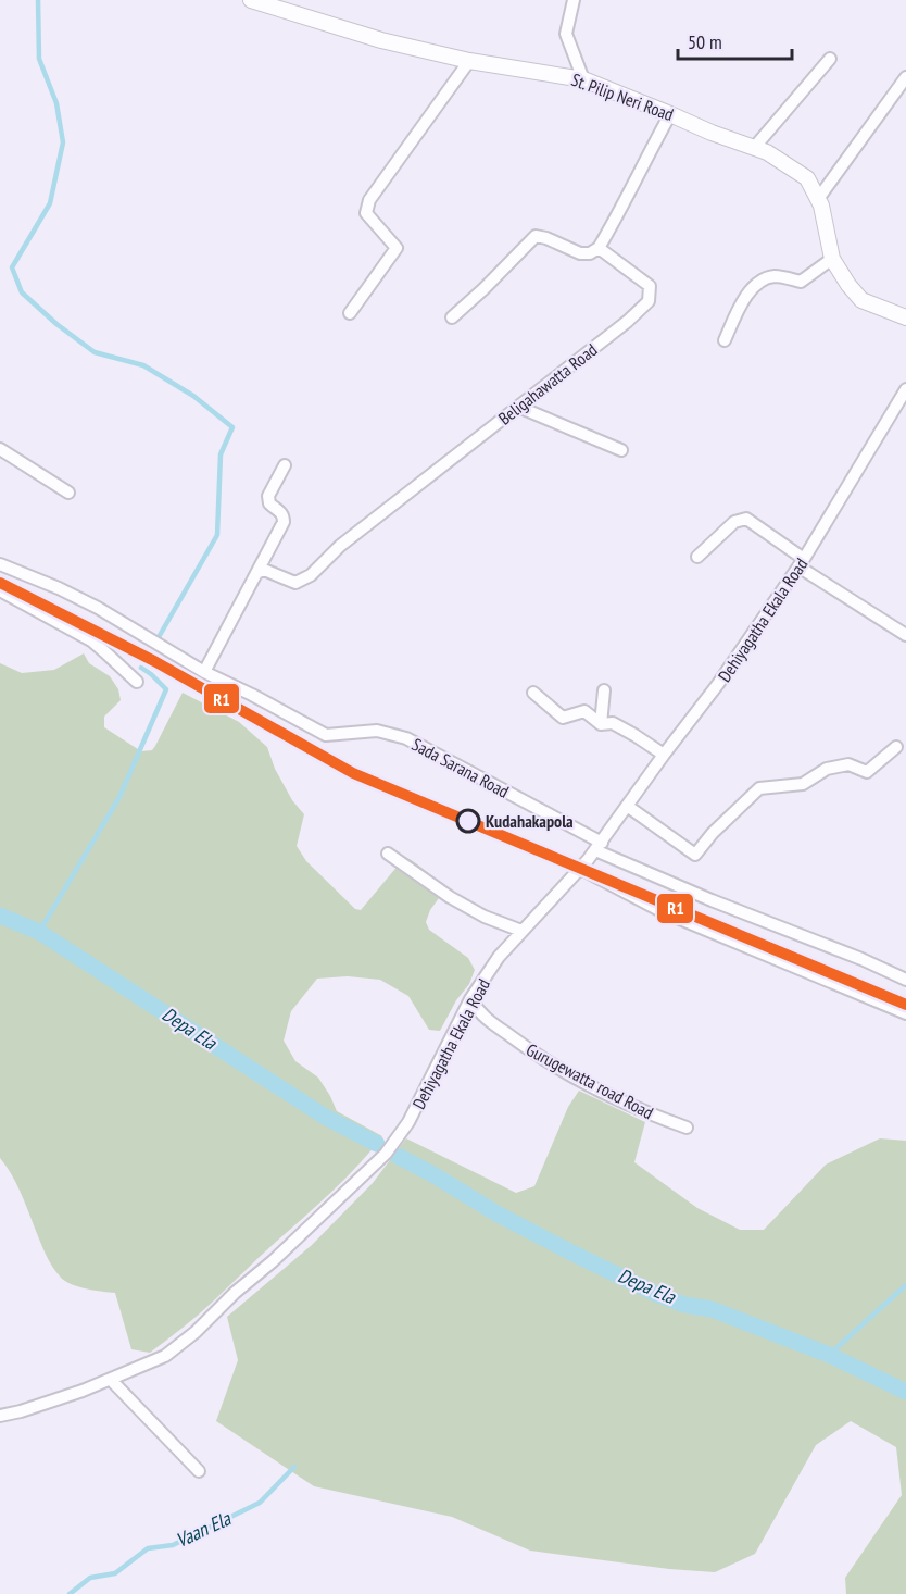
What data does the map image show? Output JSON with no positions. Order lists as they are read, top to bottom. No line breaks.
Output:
{"streets":{"street":["St. Pilip Neri Road","Beligahawatta Road","Dehiyagatha Ekala Road","Sada Sarana Road","Gurugewatta road Road"]},"crossings":[["Dehiyagatha Ekala Road","Sada Sarana Road"],["Dehiyagatha Ekala Road","Gurugewatta road Road"]],"water":["Depa Ela","Vaan Ela"],"places":["Kudahakapola"],"lines":["transit line R1"],"scale_bar":"50 m"}
